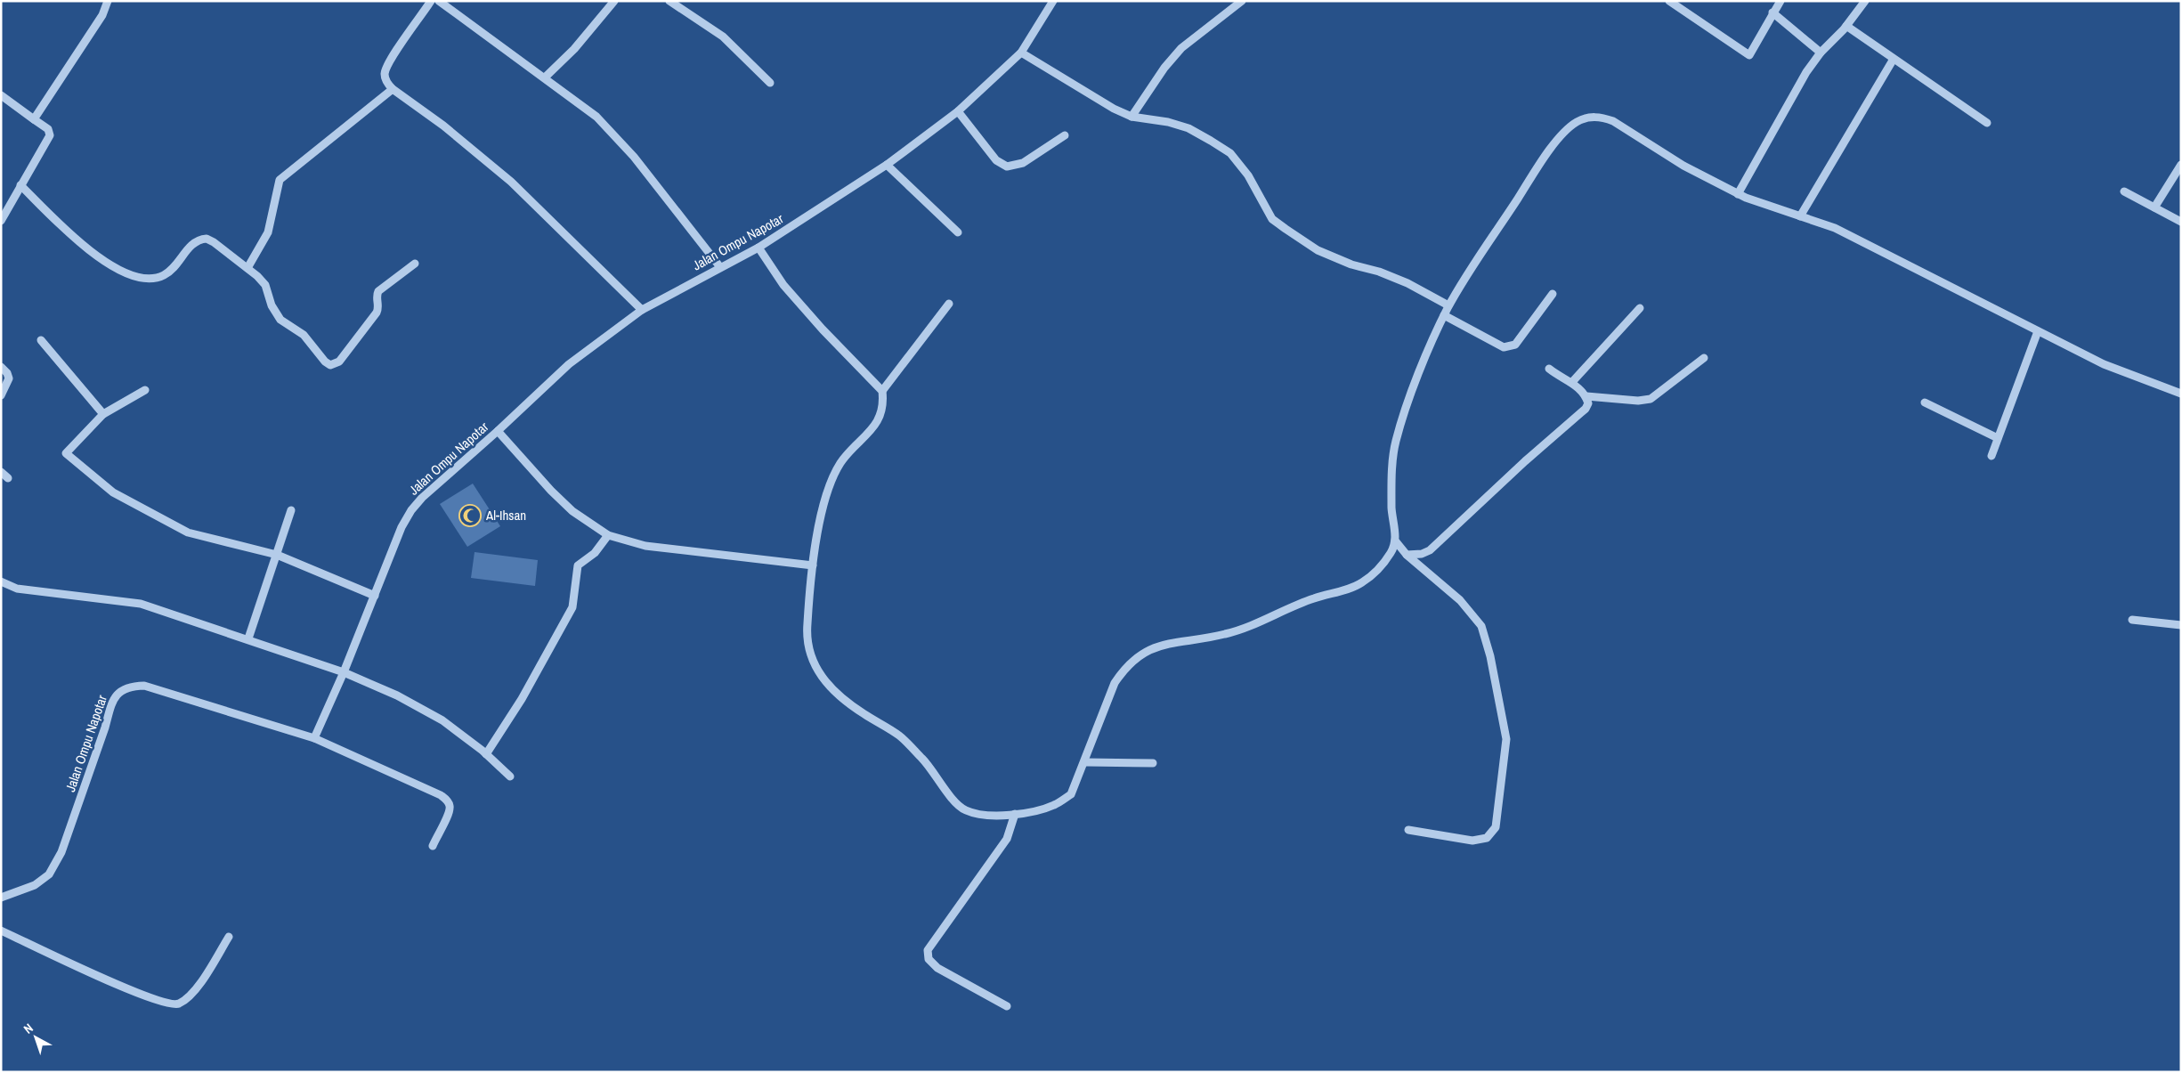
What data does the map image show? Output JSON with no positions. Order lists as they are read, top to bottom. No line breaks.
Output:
{"streets":{"street":["Jalan Ompu Napotar"]},"places":{"mosque":["Al-Ihsan"]},"north":"top left"}
